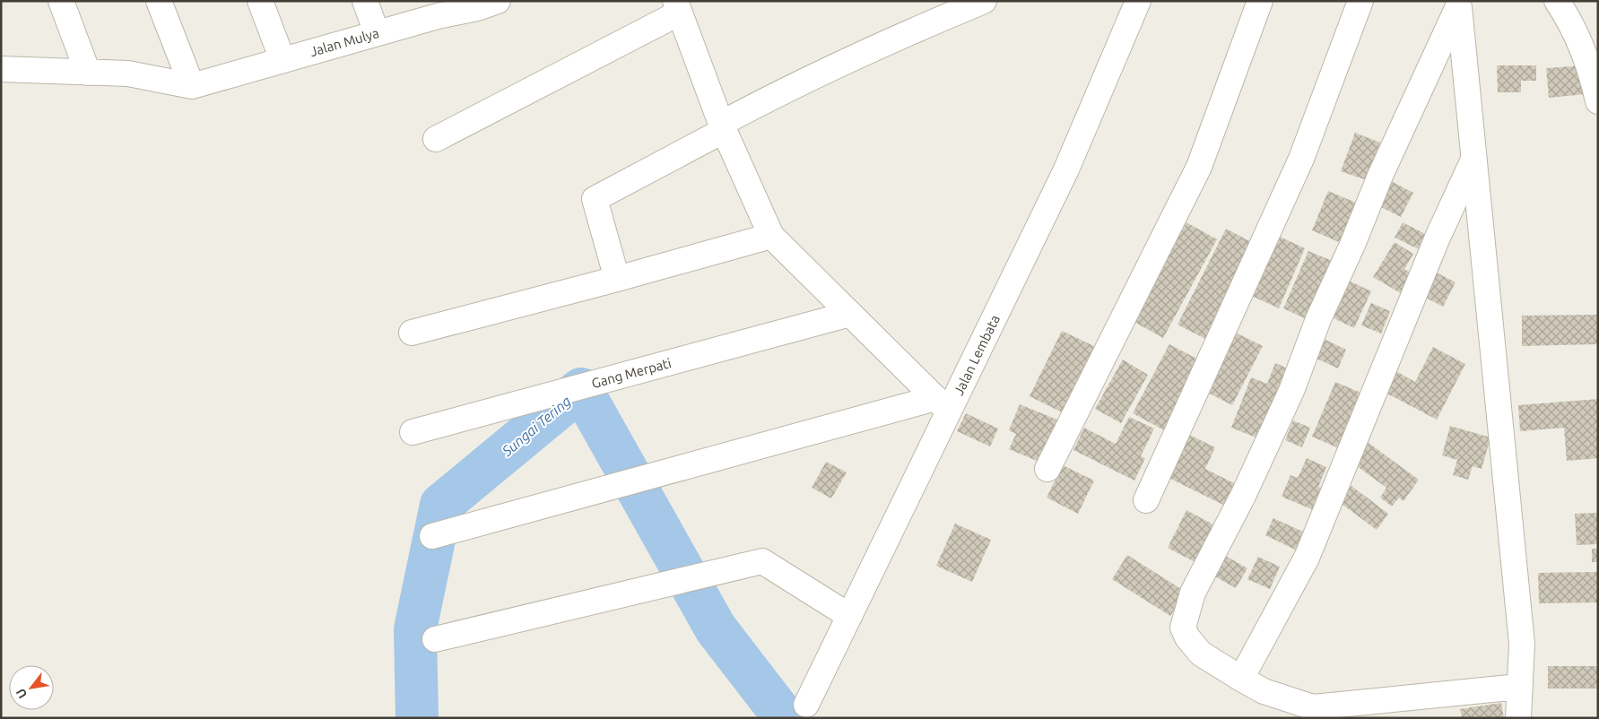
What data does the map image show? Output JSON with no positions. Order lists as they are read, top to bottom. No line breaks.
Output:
{"streets":{"street":["Jalan Mulya","Jalan Lembata","Gang Merpati"]},"water":["Sungai Tering"],"north":"bottom left"}
